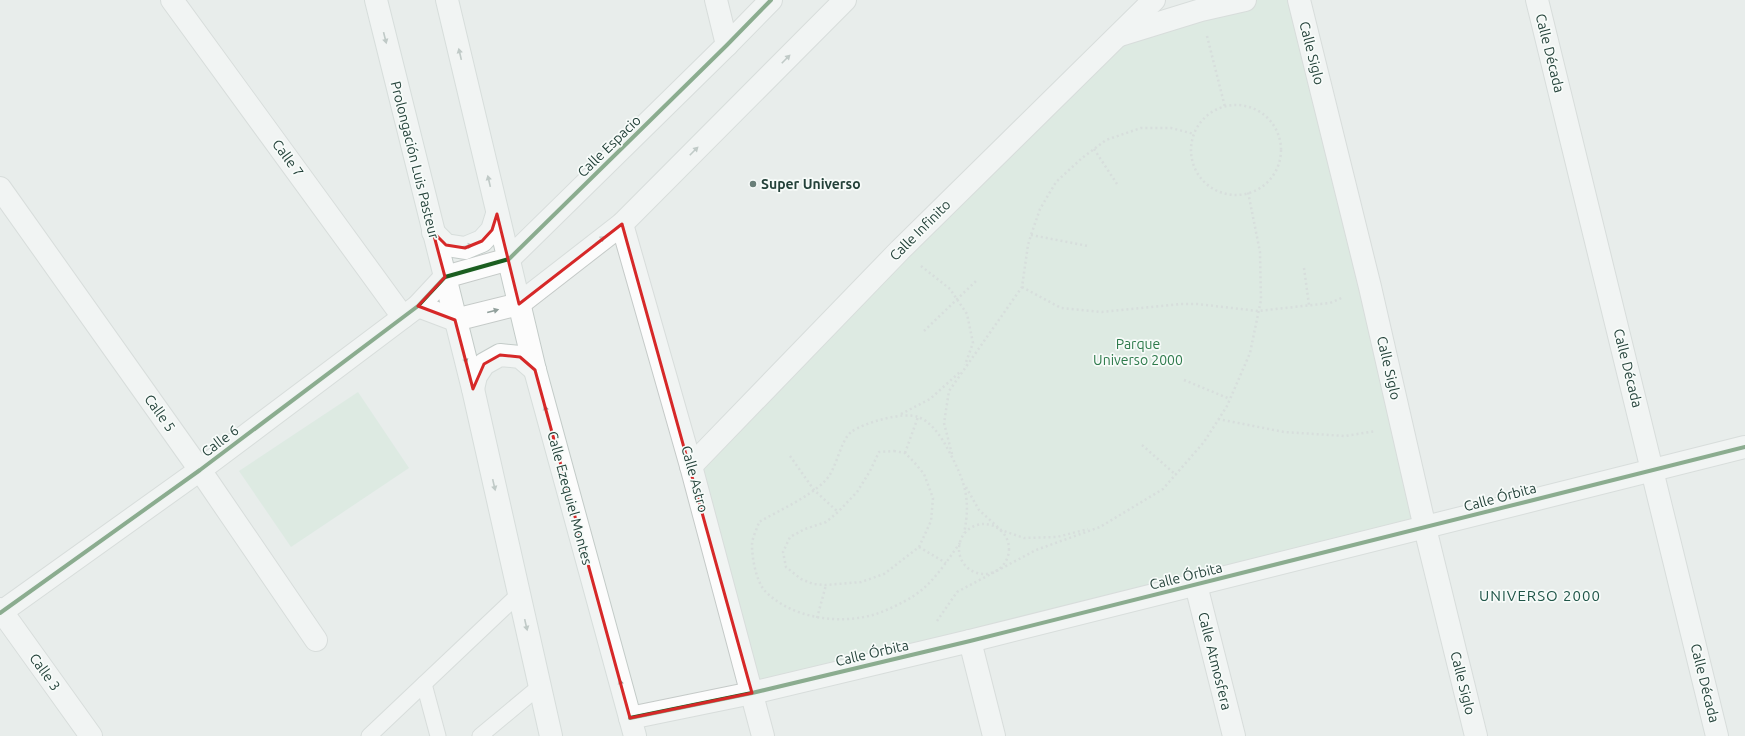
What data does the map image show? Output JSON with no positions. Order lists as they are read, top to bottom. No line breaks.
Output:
{"streets":{"street":["Calle Siglo","Calle Década","Calle Espacio","Calle 7","Prolongación Luis Pasteur","Calle Infinito","Calle 5","Calle 6","Calle Astro","Calle Órbita","Calle Ezequiel Montes","Calle Atmosfera","Calle 3"]},"crossings":[["Calle Siglo","Calle Órbita"],["Calle Década","Calle Órbita"],["Calle Espacio","Prolongación Luis Pasteur"],["Calle Espacio","Calle 6"],["Calle Espacio","Calle Ezequiel Montes"],["Calle 7","Calle 6"],["Prolongación Luis Pasteur","Calle 6"],["Calle Infinito","Calle Astro"],["Calle 5","Calle 6"],["Calle 6","Calle 3"],["Calle Astro","Calle Órbita"],["Calle Órbita","Calle Ezequiel Montes"],["Calle Órbita","Calle Atmosfera"]],"districts":["UNIVERSO 2000"],"parks":["Parque Universo 2000"],"places":["Super Universo"]}
